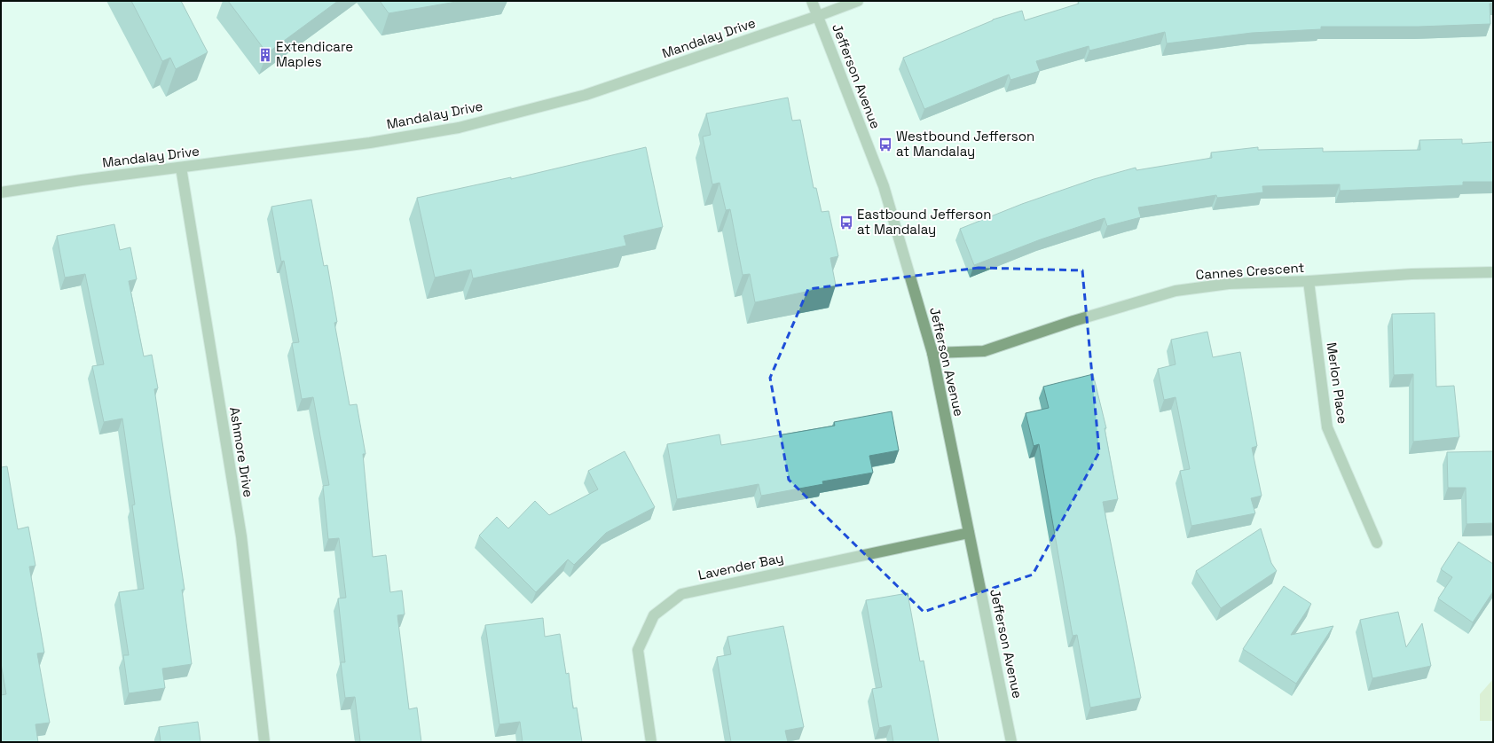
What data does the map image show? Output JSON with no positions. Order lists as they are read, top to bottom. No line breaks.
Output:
{"streets":{"street":["Mandalay Drive","Jefferson Avenue","Cannes Crescent","Merlon Place","Ashmore Drive","Lavender Bay"]},"crossings":[["Mandalay Drive","Jefferson Avenue"],["Mandalay Drive","Ashmore Drive"],["Jefferson Avenue","Cannes Crescent"],["Jefferson Avenue","Lavender Bay"],["Cannes Crescent","Merlon Place"]],"places":{"building":["Extendicare Maples"],"bus stop":["Westbound Jefferson at Mandalay","Eastbound Jefferson at Mandalay"]}}
